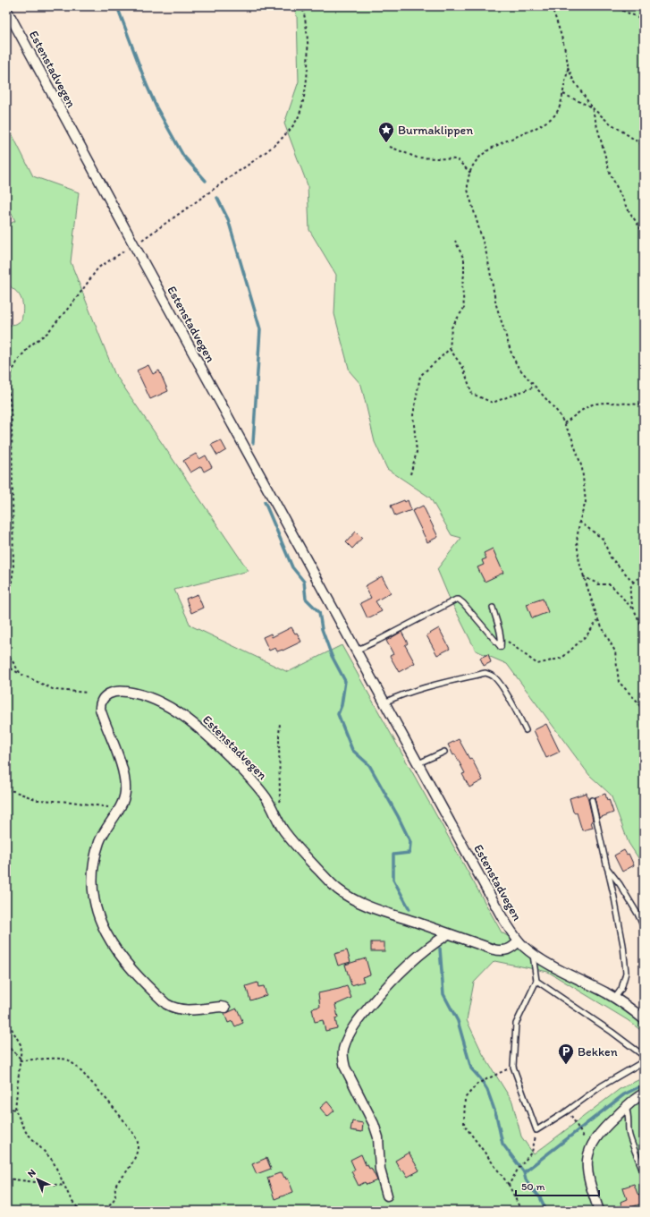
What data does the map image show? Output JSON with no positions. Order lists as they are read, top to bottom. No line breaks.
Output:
{"streets":{"street":["Estenstadvegen"]},"places":{"place":["Burmaklippen"],"parking":["Bekken"]},"scale_bar":"50 m","north":"top left"}
